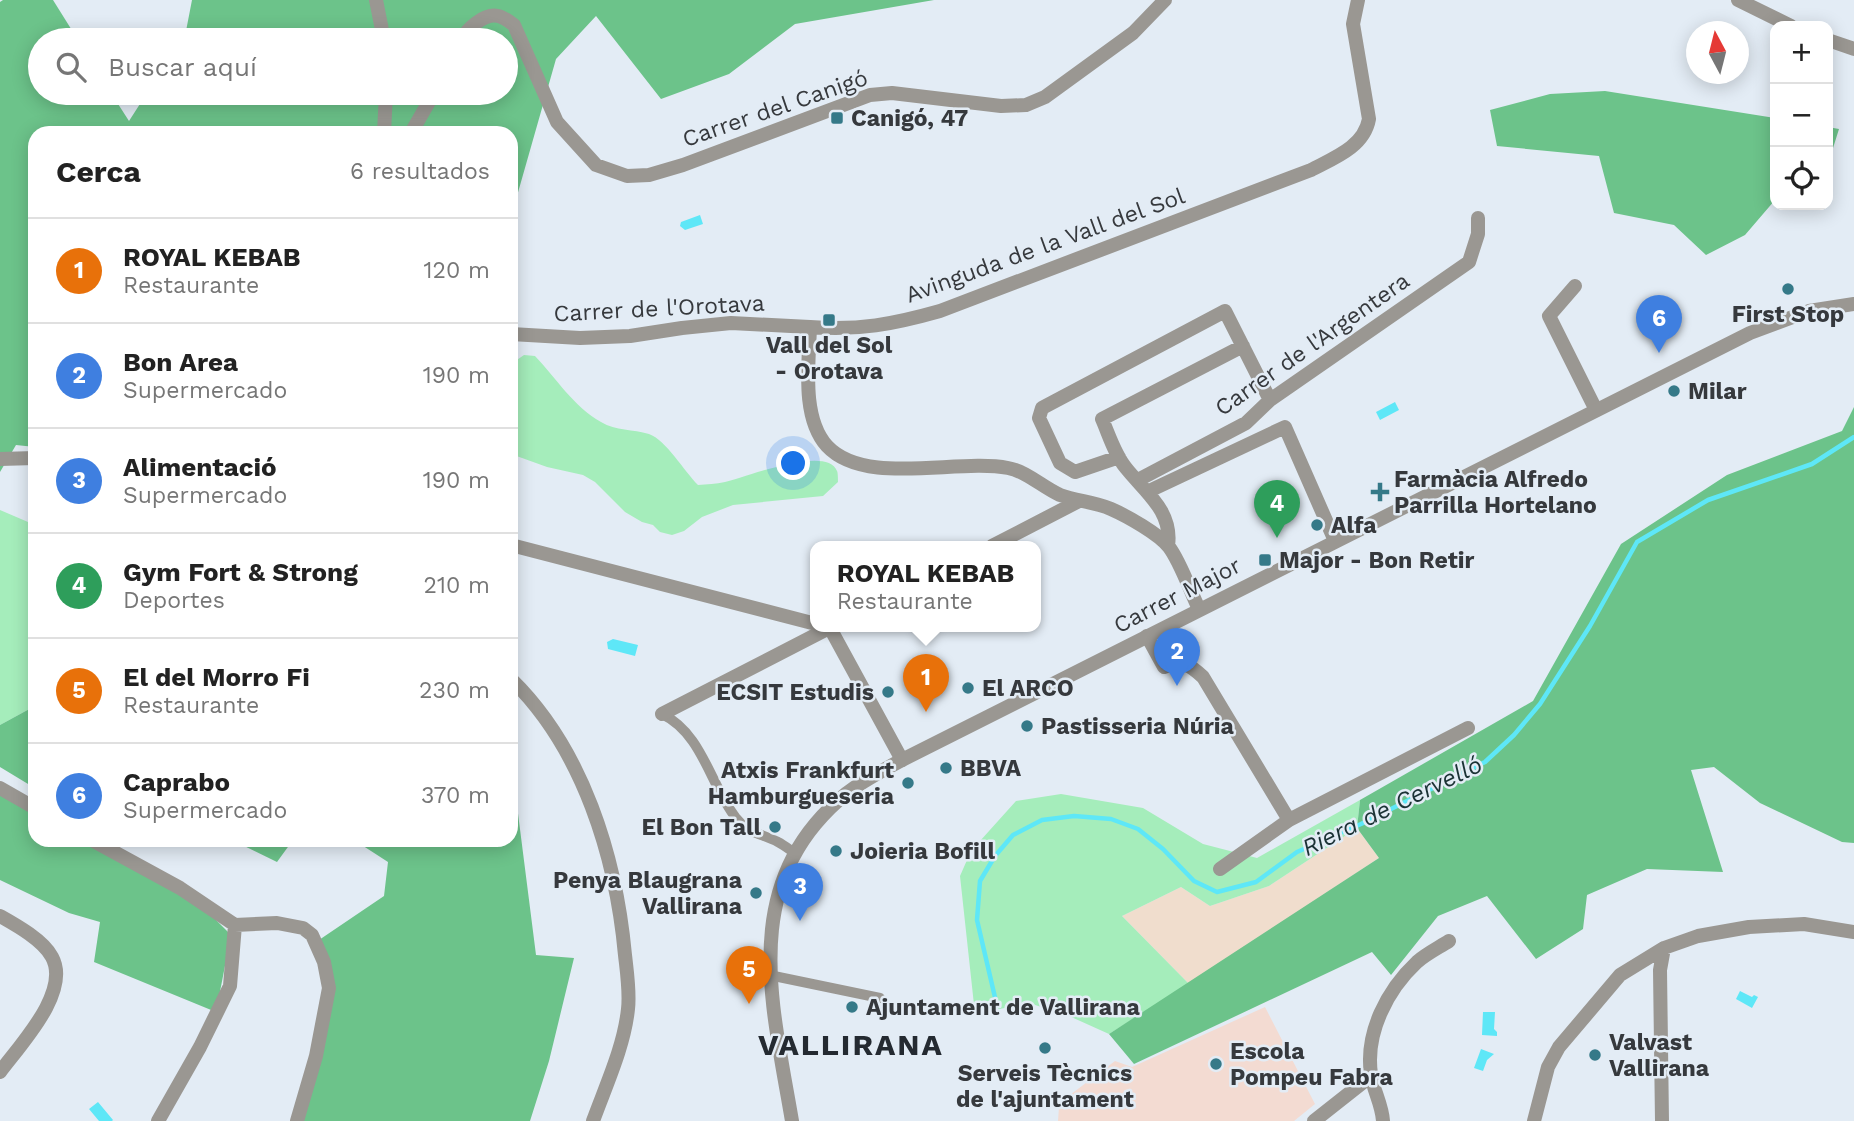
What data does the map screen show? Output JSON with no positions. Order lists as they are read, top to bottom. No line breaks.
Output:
{"streets":{"street":["Carrer del Canigó","Avinguda de la Vall del Sol","Carrer de l'Orotava","Carrer de l'Argentera","Carrer Major"]},"crossings":[["Avinguda de la Vall del Sol","Carrer de l'Orotava"]],"districts":["VALLIRANA"],"water":["Riera de Cervelló"],"places":{"transit":["Canigó, 47","Vall del Sol - Orotava","Major - Bon Retir"],"other":["First Stop","Milar","Alfa","El ARCO","ECSIT Estudis","Pastisseria Núria","BBVA","Atxis Frankfurt Hamburgueseria","El Bon Tall","Joieria Bofill","Penya Blaugrana Vallirana","Ajuntament de Vallirana","Serveis Tècnics de l'ajuntament","Valvast Vallirana","Escola Pompeu Fabra"],"health":["Farmàcia Alfredo Parrilla Hortelano"]},"north":"top","page":{"map_buttons":["+","−"],"search":"Buscar aquí","heading":["Cerca","6 resultados"],"list":[{"mark":"1","name":"ROYAL KEBAB","note":"Restaurante","value":"120 m"},{"mark":"2","name":"Bon Area","note":"Supermercado","value":"190 m"},{"mark":"3","name":"Alimentació","note":"Supermercado","value":"190 m"},{"mark":"4","name":"Gym Fort & Strong","note":"Deportes","value":"210 m"},{"mark":"5","name":"El del Morro Fi","note":"Restaurante","value":"230 m"},{"mark":"6","name":"Caprabo","note":"Supermercado","value":"370 m"}],"pins":["6","4","2","1","3","5"],"popup":["ROYAL KEBAB","Restaurante"]}}
